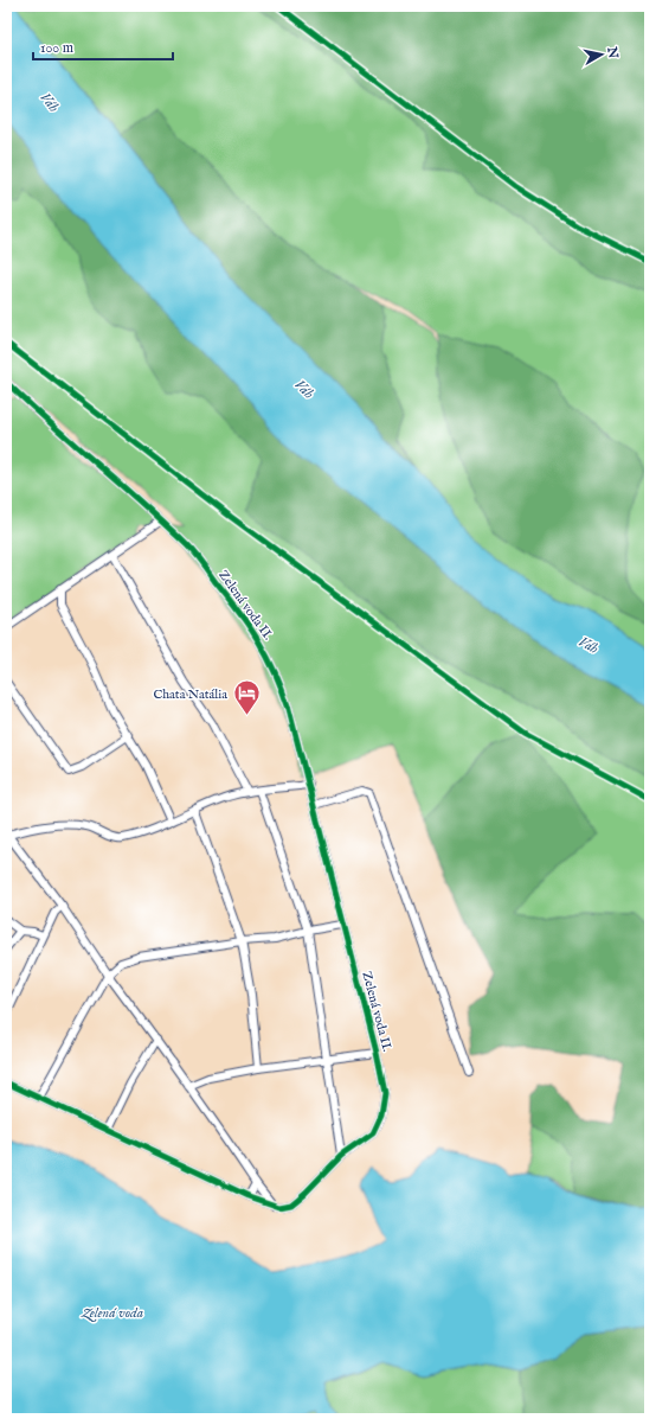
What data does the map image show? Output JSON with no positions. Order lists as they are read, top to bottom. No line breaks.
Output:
{"streets":{"street":["Zelená voda II."]},"water":["Váh","Zelená voda"],"places":{"hotel":["Chata Natália"]},"scale_bar":"100 m","north":"right"}
